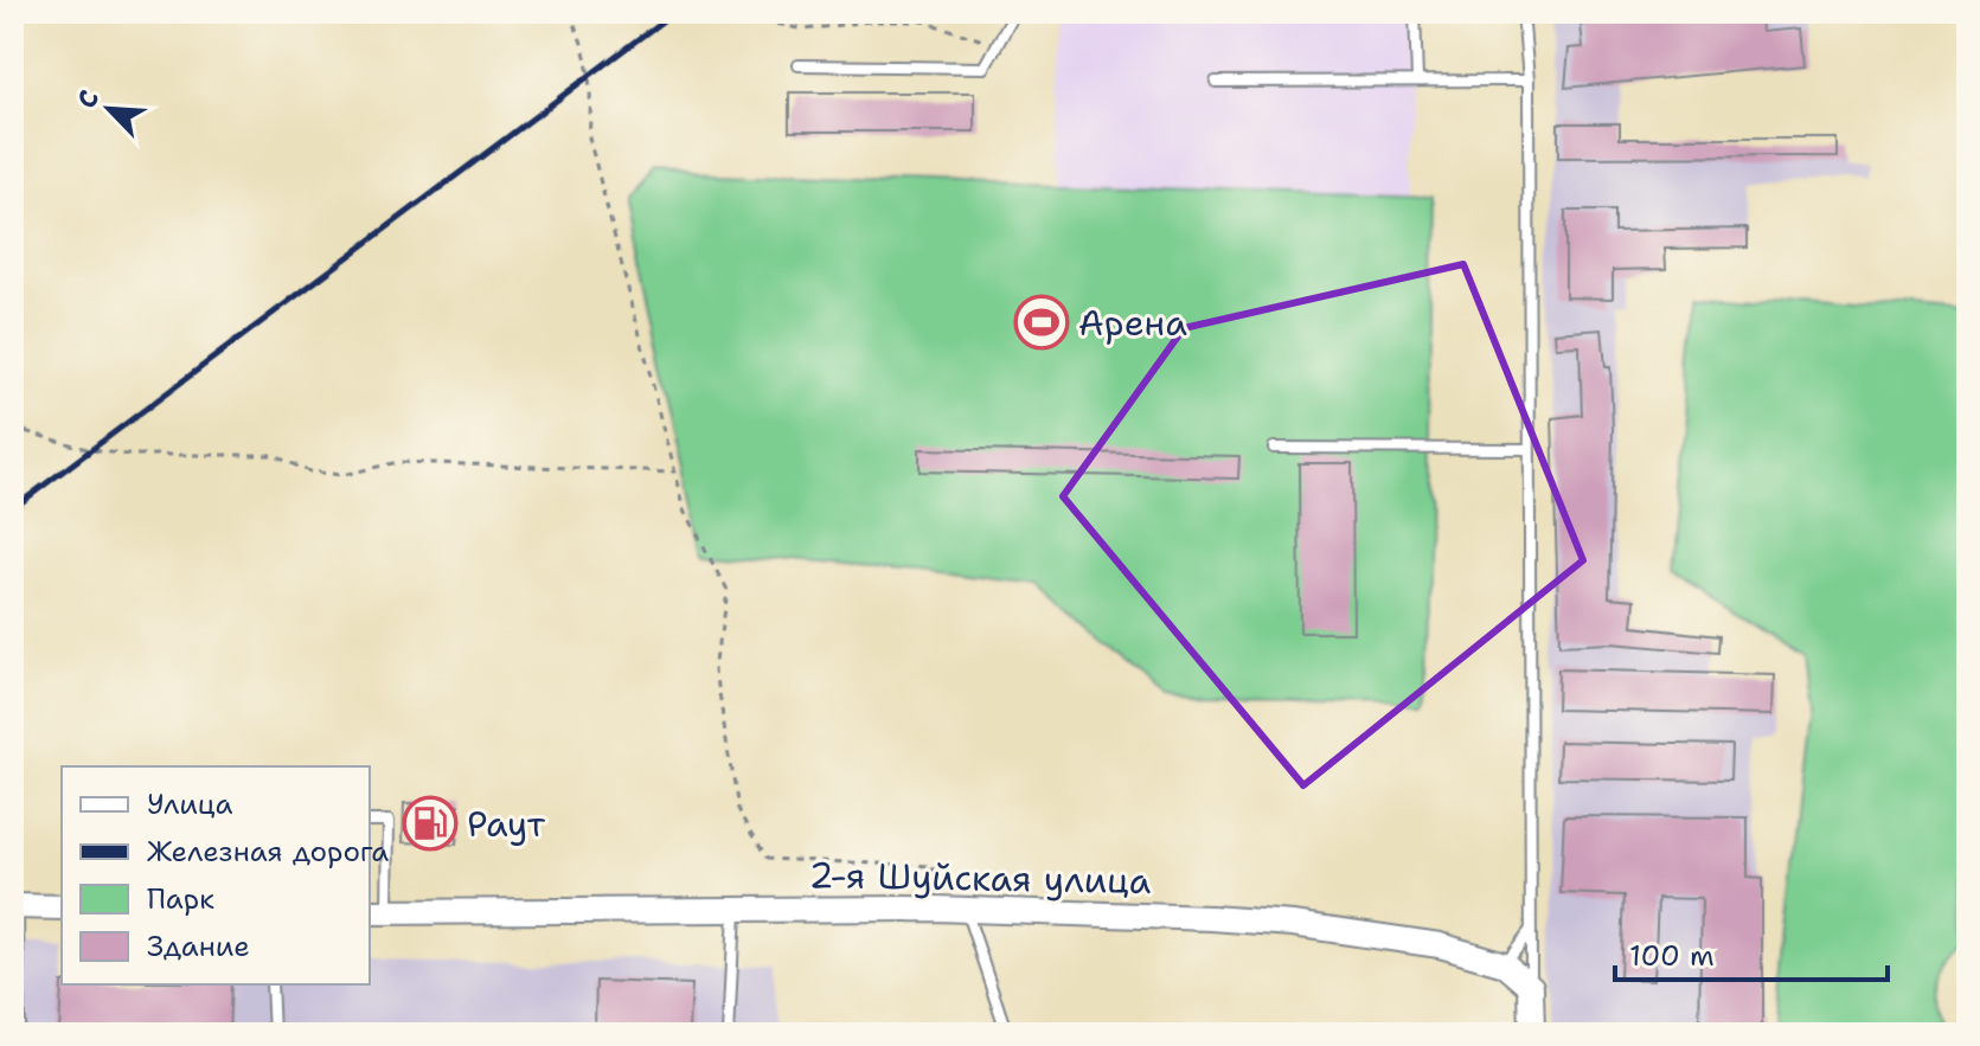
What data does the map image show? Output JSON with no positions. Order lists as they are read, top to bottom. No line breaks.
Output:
{"streets":{"street":["2-я Шуйская улица"]},"places":{"sports":["Арена"],"fuel station":["Раут"]},"legend":["Улица","Железная дорога","Парк","Здание"],"scale_bar":"100 m","north":"top left"}
